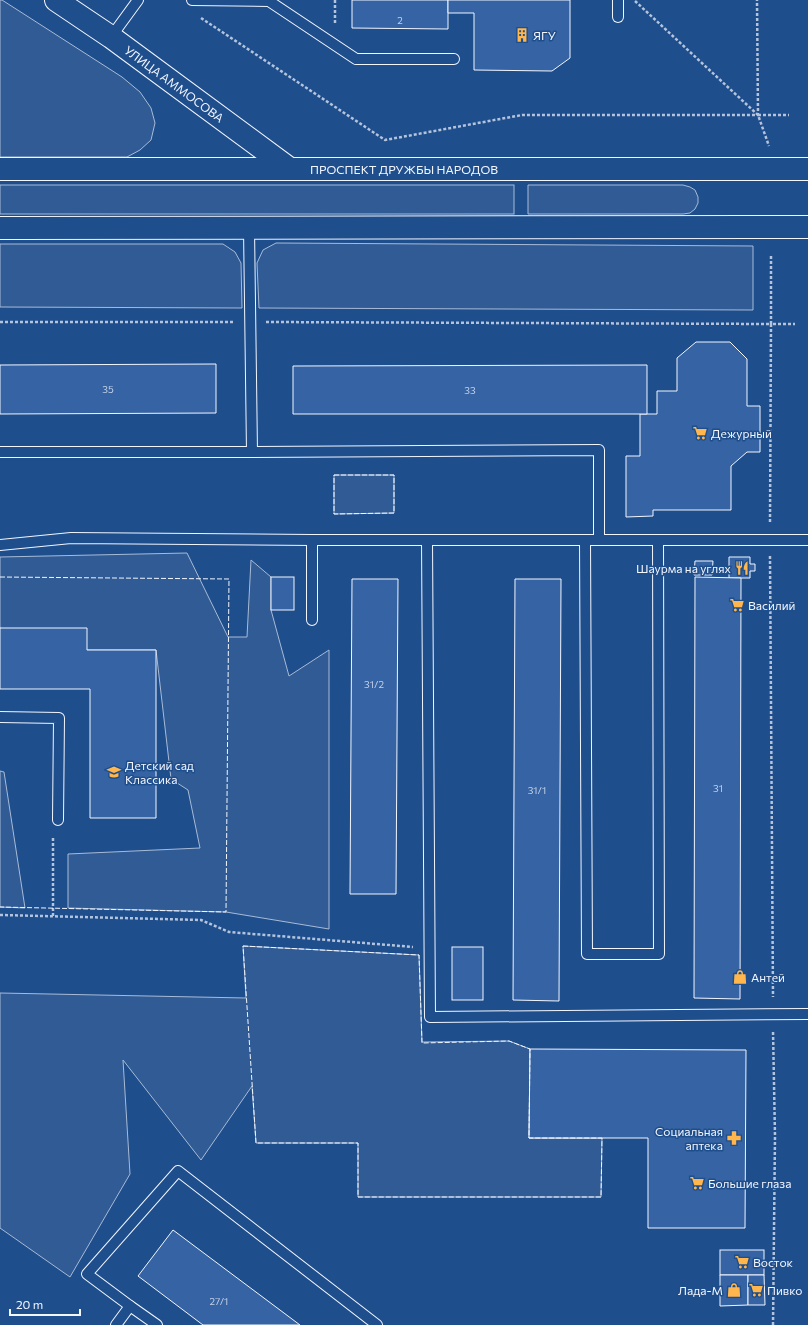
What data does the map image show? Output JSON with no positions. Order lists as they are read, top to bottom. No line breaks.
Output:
{"streets":{"street":["УЛИЦА АММОСОВА","ПРОСПЕКТ ДРУЖБЫ НАРОДОВ"]},"crossings":[["УЛИЦА АММОСОВА","ПРОСПЕКТ ДРУЖБЫ НАРОДОВ"]],"places":{"building":["ЯГУ"],"supermarket":["Дежурный","Василий","Большие глаза","Восток","Пивко"],"restaurant":["Шаурма на углях"],"school or university":["Детский сад Классика"],"shop":["Антей","Лада-М"],"pharmacy":["Социальная аптека"]},"house_numbers":["2","35","33","31/2","31","31/1","27/1"],"scale_bar":"20 m"}
